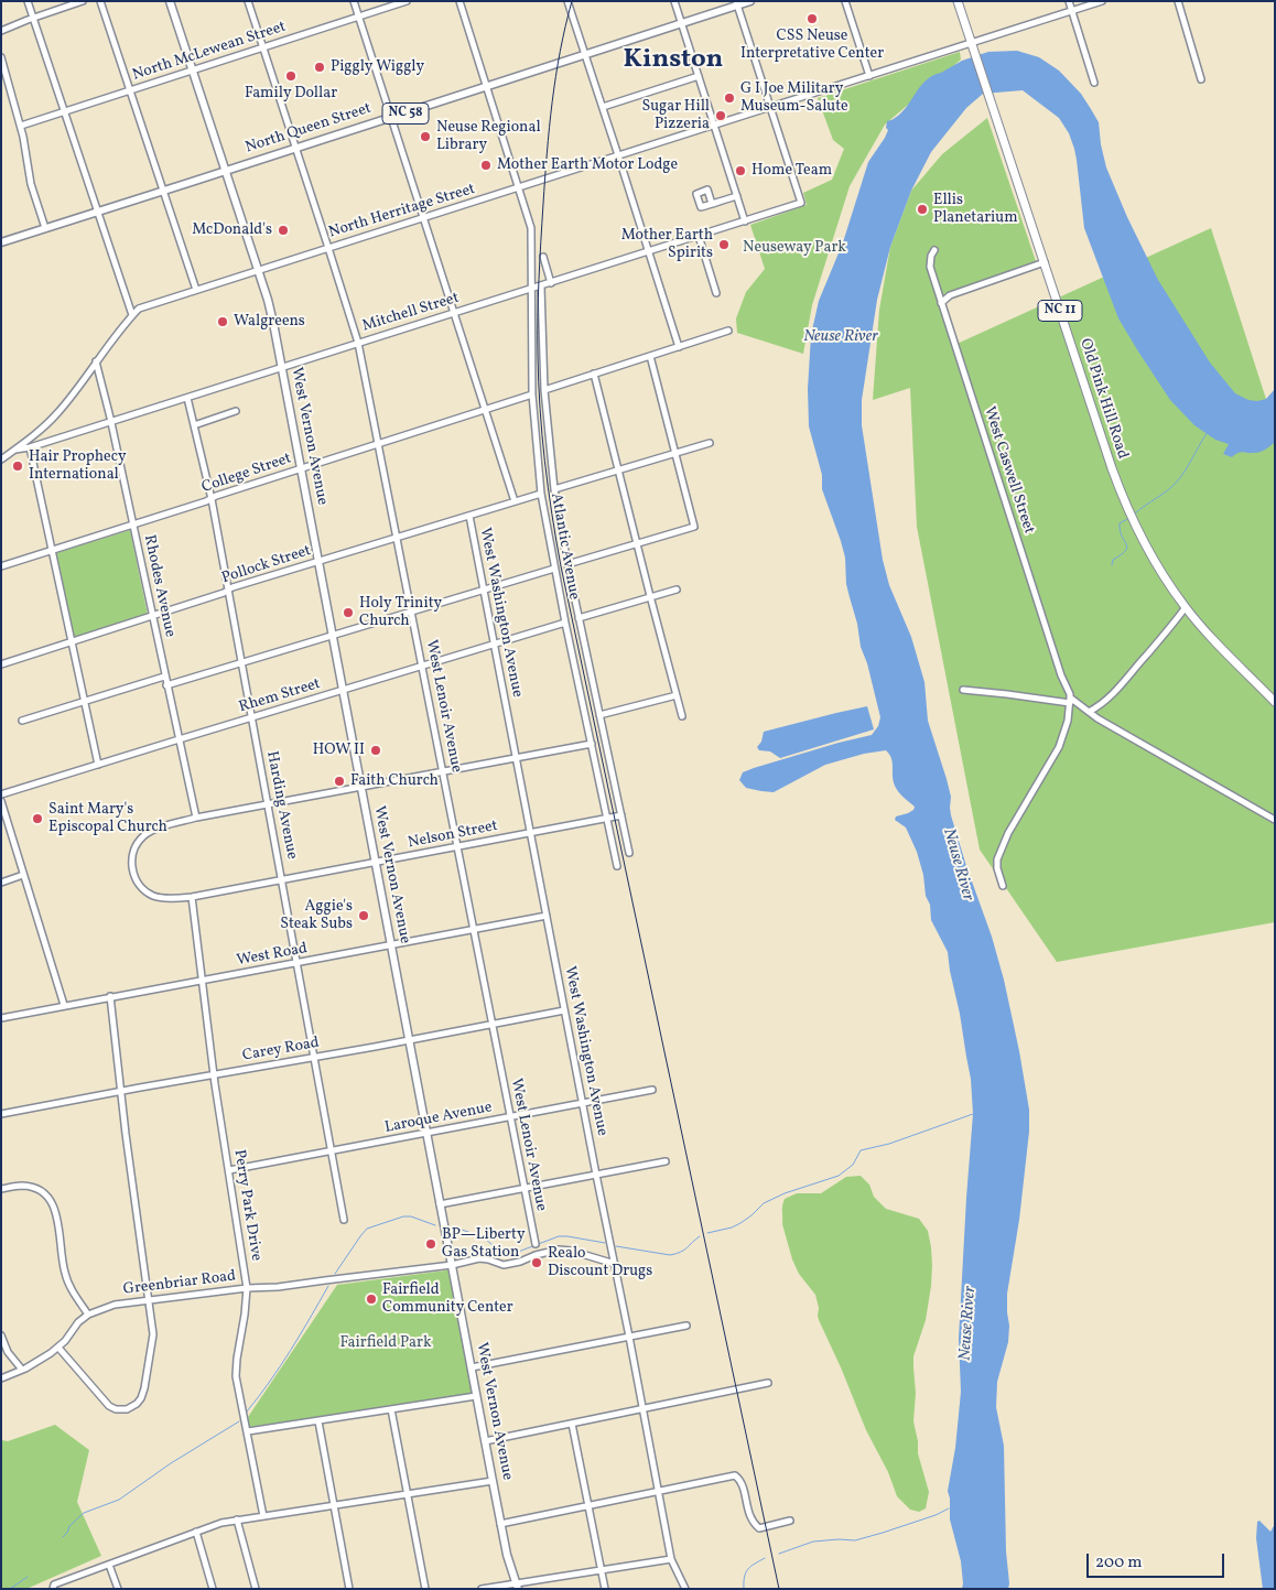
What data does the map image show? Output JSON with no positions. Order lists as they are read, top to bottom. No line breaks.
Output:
{"streets":{"highway":["NC 11","Old Pink Hill Road"],"main road":["NC 58","North Queen Street","West Vernon Avenue"],"street":["North McLewean Street","North Herritage Street","Mitchell Street","West Caswell Street","College Street","Atlantic Avenue","Pollock Street","Rhodes Avenue","West Washington Avenue","Rhem Street","West Lenoir Avenue","Harding Avenue","Nelson Street","West Road","Carey Road","Laroque Avenue","Perry Park Drive","Greenbriar Road"]},"crossings":[["North McLewean Street","West Vernon Avenue"],["North McLewean Street","West Lenoir Avenue"],["North Queen Street","West Vernon Avenue"],["North Queen Street","Atlantic Avenue"],["North Queen Street","West Lenoir Avenue"],["North Herritage Street","Mitchell Street"],["North Herritage Street","Old Pink Hill Road"],["North Herritage Street","West Vernon Avenue"],["North Herritage Street","Atlantic Avenue"],["North Herritage Street","Rhodes Avenue"],["North Herritage Street","West Lenoir Avenue"],["Mitchell Street","West Vernon Avenue"],["Mitchell Street","Atlantic Avenue"],["Mitchell Street","Rhodes Avenue"],["Mitchell Street","West Lenoir Avenue"],["Mitchell Street","Harding Avenue"],["West Vernon Avenue","College Street"],["West Vernon Avenue","Pollock Street"],["West Vernon Avenue","Rhem Street"],["West Vernon Avenue","Nelson Street"],["West Vernon Avenue","West Road"],["West Vernon Avenue","Carey Road"],["West Vernon Avenue","Laroque Avenue"],["West Vernon Avenue","Greenbriar Road"],["College Street","Atlantic Avenue"],["College Street","Rhodes Avenue"],["College Street","West Lenoir Avenue"],["College Street","Harding Avenue"],["Atlantic Avenue","Pollock Street"],["Atlantic Avenue","Rhem Street"],["Atlantic Avenue","Nelson Street"],["Pollock Street","Rhodes Avenue"],["Pollock Street","West Washington Avenue"],["Pollock Street","West Lenoir Avenue"],["Pollock Street","Harding Avenue"],["Rhodes Avenue","Rhem Street"],["Rhodes Avenue","Nelson Street"],["West Washington Avenue","Rhem Street"],["West Washington Avenue","Nelson Street"],["West Washington Avenue","West Road"],["West Washington Avenue","Carey Road"],["West Washington Avenue","Laroque Avenue"],["West Washington Avenue","Greenbriar Road"],["Rhem Street","West Lenoir Avenue"],["Rhem Street","Harding Avenue"],["West Lenoir Avenue","Nelson Street"],["West Lenoir Avenue","West Road"],["West Lenoir Avenue","Carey Road"],["West Lenoir Avenue","Laroque Avenue"],["Harding Avenue","Nelson Street"],["Harding Avenue","West Road"],["Harding Avenue","Carey Road"],["Harding Avenue","Laroque Avenue"],["Nelson Street","Perry Park Drive"],["West Road","Perry Park Drive"],["Carey Road","Perry Park Drive"],["Laroque Avenue","Perry Park Drive"],["Perry Park Drive","Greenbriar Road"]],"districts":["Kinston"],"water":["Neuse River"],"parks":["Neuseway Park","Fairfield Park"],"places":["CSS Neuse Interpretative Center","Piggly Wiggly","Family Dollar","G I Joe Military Museum-Salute","Sugar Hill Pizzeria","Neuse Regional Library","Mother Earth Motor Lodge","Home Team","Ellis Planetarium","McDonald's","Mother Earth Spirits","Walgreens","Hair Prophecy International","Holy Trinity Church","HOW II","Faith Church","Saint Mary's Episcopal Church","Aggie's Steak Subs","BP—Liberty Gas Station","Realo Discount Drugs","Fairfield Community Center"],"scale_bar":"200 m"}
